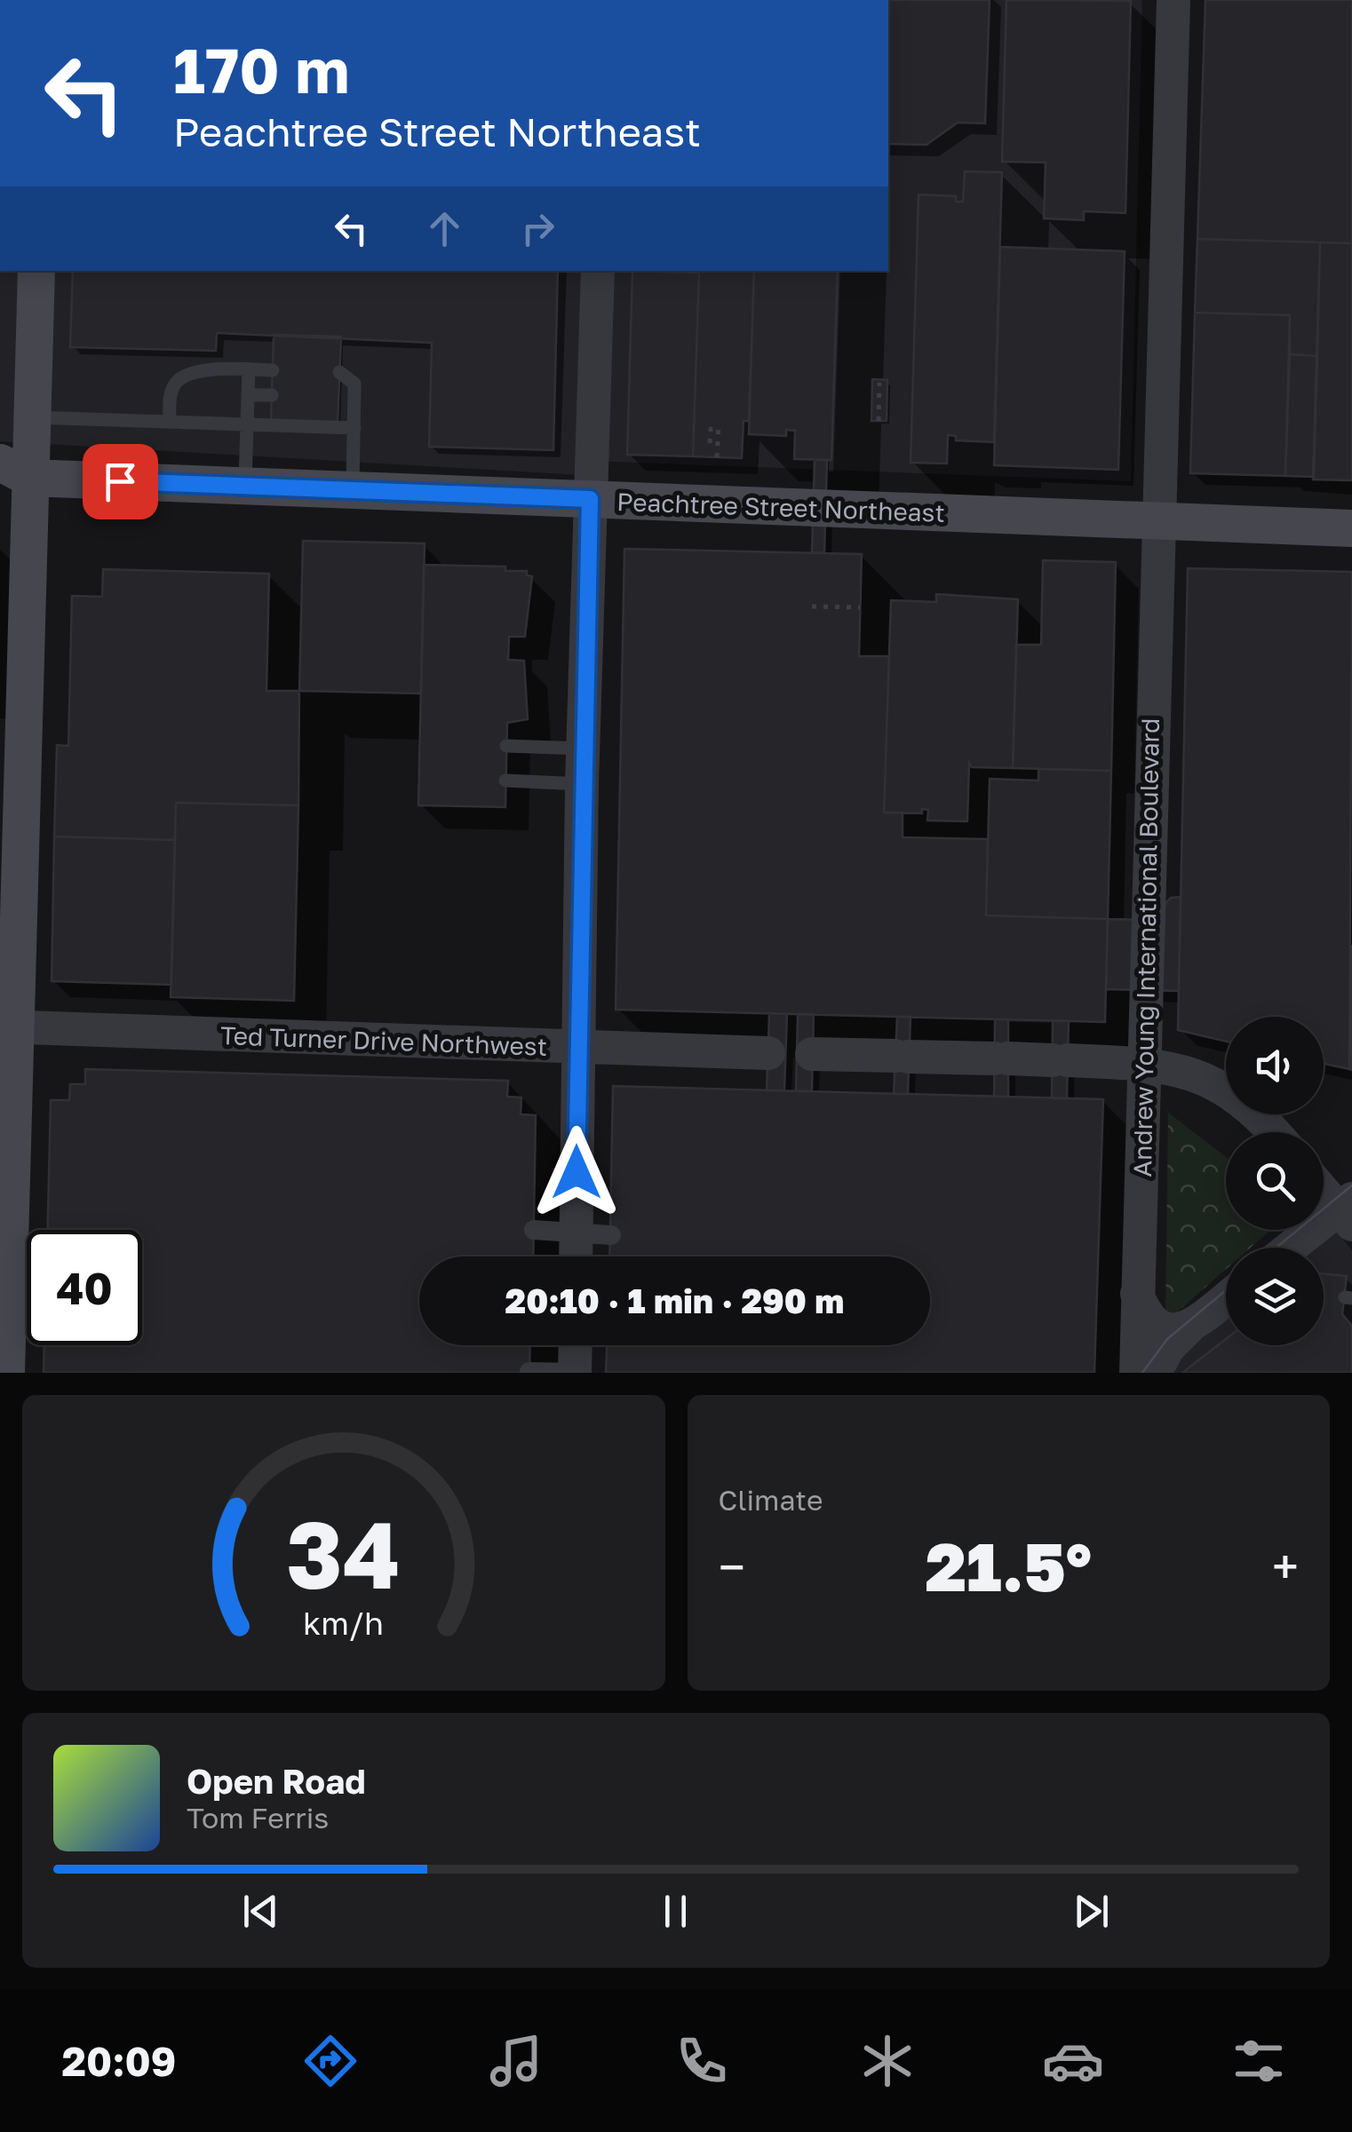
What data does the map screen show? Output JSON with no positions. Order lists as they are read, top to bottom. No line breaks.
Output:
{"streets":{"main road":["Peachtree Street Northeast"],"street":["Andrew Young International Boulevard","Ted Turner Drive Northwest"]},"crossings":[["Peachtree Street Northeast","Andrew Young International Boulevard"],["Andrew Young International Boulevard","Ted Turner Drive Northwest"]],"page":{"turn":["170 m","Peachtree Street Northeast"],"limit":"40","trip":"20:10 · 1 min · 290 m","tile":"Climate","heat":["−","21.5°","+"],"song":["Open Road","Tom Ferris"],"tabs":"20:09","gauge":["34","km/h"]}}
